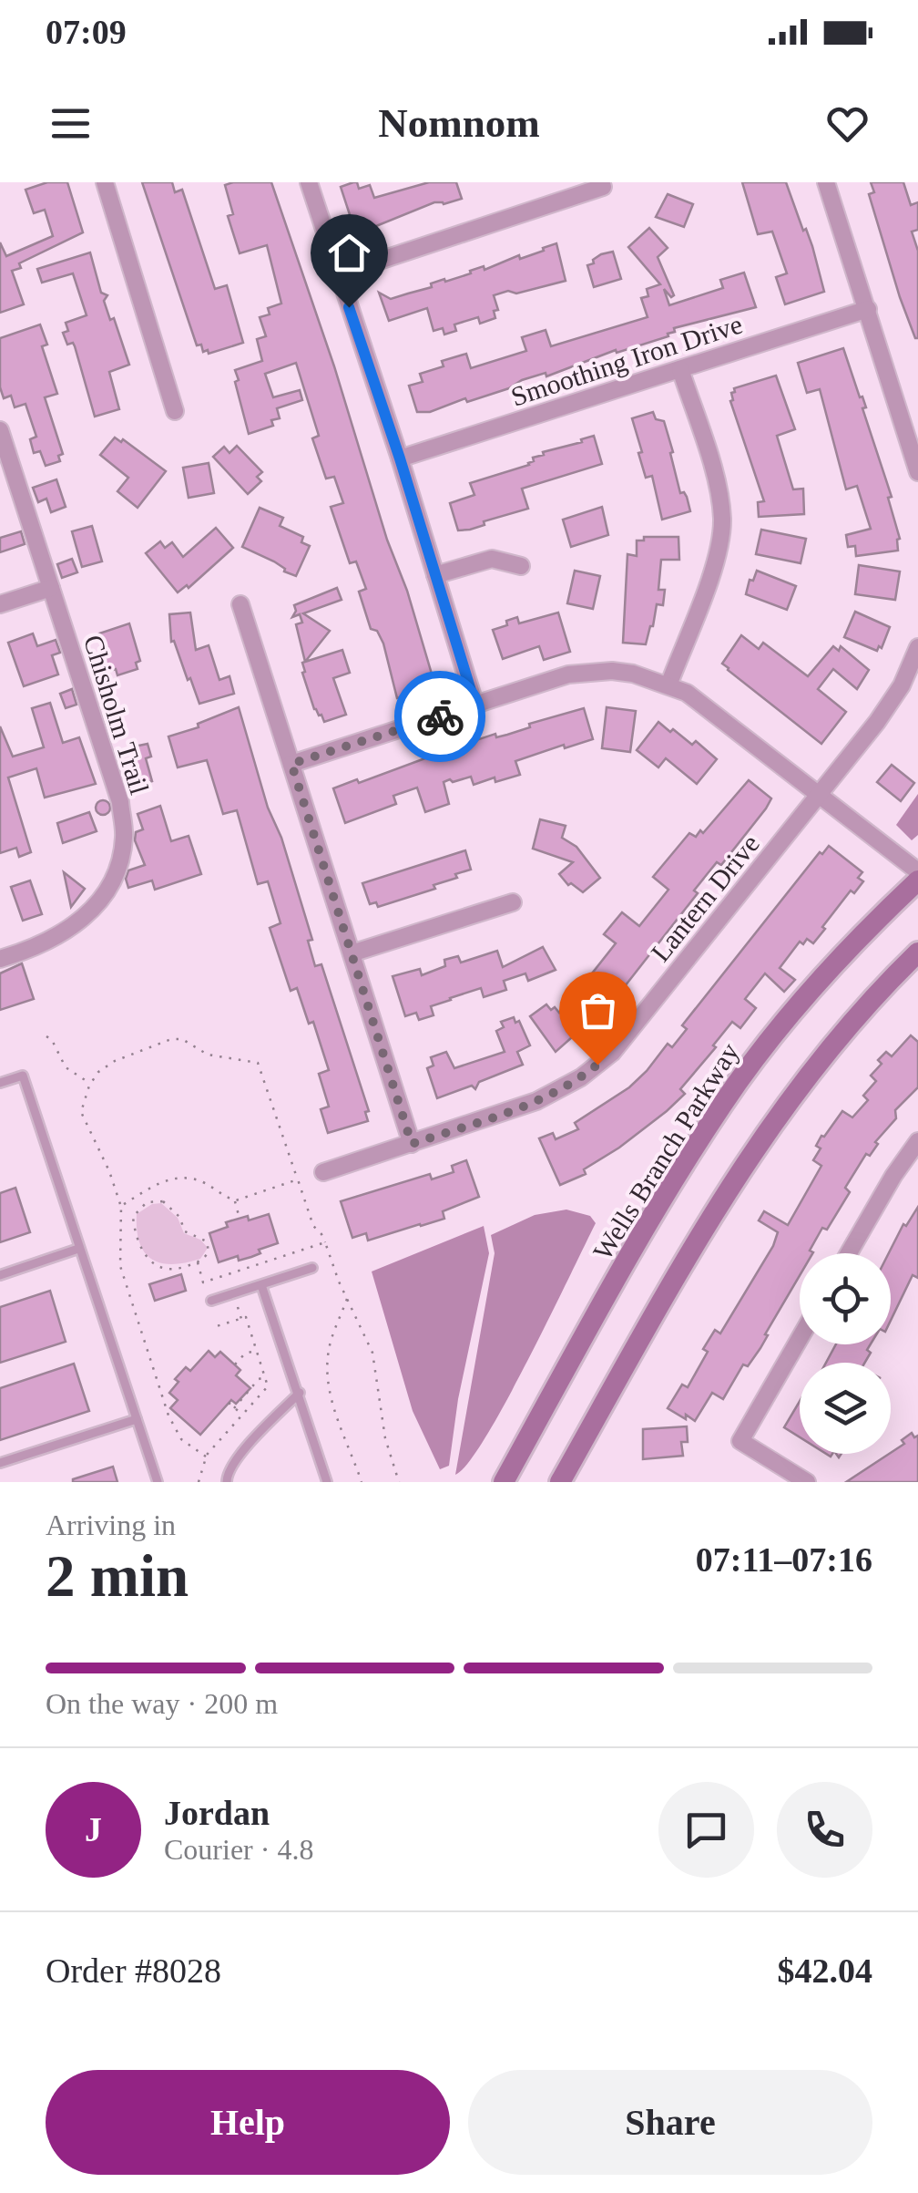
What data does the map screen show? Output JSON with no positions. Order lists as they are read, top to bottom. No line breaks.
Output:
{"streets":{"main road":["Wells Branch Parkway"],"street":["Smoothing Iron Drive","Chisholm Trail","Lantern Drive"]},"page":{"status":"07:09","header":"Nomnom","heading":["2 min","Arriving in","07:11–07:16"],"panel":["Jordan","Courier · 4.8","Order #8028","$42.04"],"bar":"On the way · 200 m","round":"J","buttons":["Help","Share"]}}
